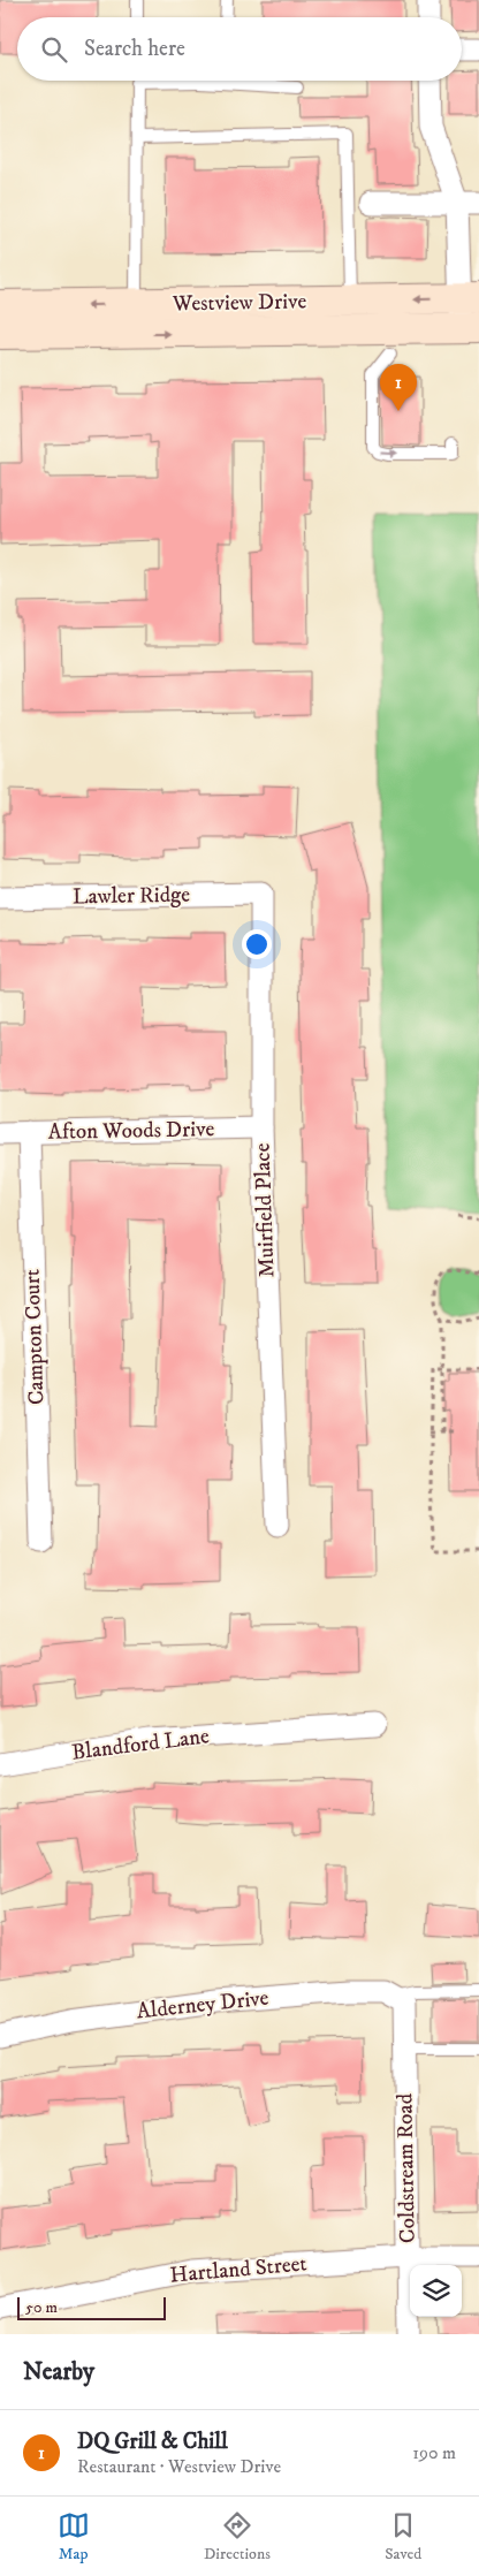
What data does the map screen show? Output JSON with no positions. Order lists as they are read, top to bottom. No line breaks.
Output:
{"streets":{"main road":["Westview Drive"],"street":["Lawler Ridge","Afton Woods Drive","Muirfield Place","Campton Court","Blandford Lane","Alderney Drive","Coldstream Road","Hartland Street"]},"crossings":[["Lawler Ridge","Muirfield Place"],["Afton Woods Drive","Muirfield Place"],["Afton Woods Drive","Campton Court"],["Alderney Drive","Coldstream Road"],["Coldstream Road","Hartland Street"]],"scale_bar":"50 m","page":{"search":"Search here","pins":"1","scale":"50 m","heading":"Nearby","list":[{"mark":"1","name":"DQ Grill & Chill","note":"Restaurant · Westview Drive","value":"190 m"}],"nav":["Map","Directions","Saved"]}}
